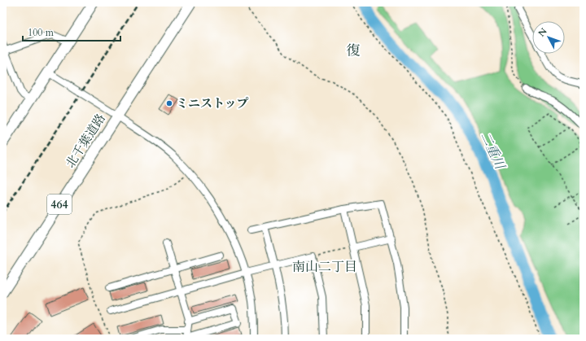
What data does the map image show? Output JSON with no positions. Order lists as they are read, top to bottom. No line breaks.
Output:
{"streets":{"highway":["北千葉道路","464"]},"districts":["復","南山二丁目"],"water":["二重川"],"places":["ミニストップ"],"scale_bar":"100 m","north":"top left"}
